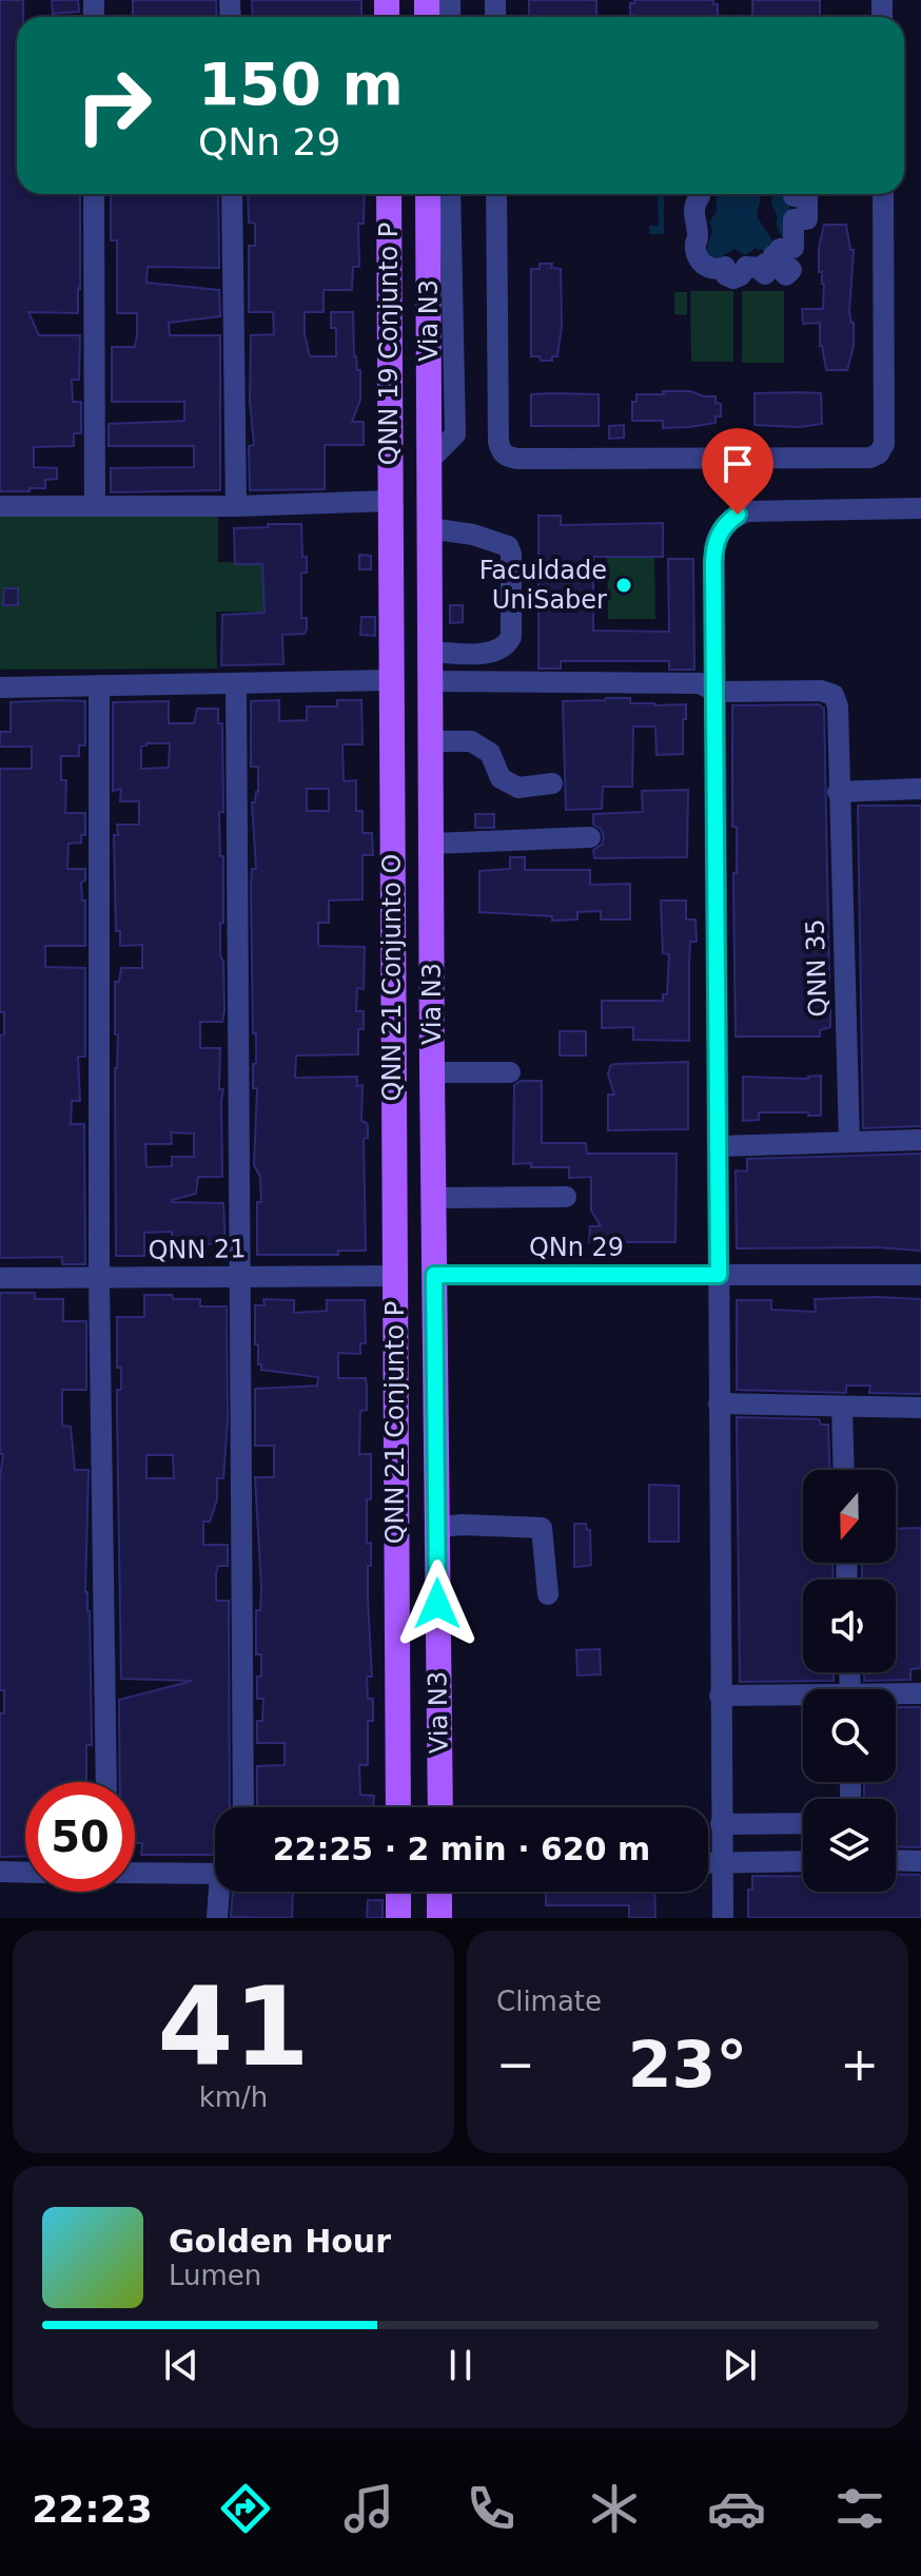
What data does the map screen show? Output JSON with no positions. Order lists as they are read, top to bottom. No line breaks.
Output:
{"streets":{"main road":["Via N3","QNN 19 Conjunto P","QNN 21 Conjunto O","QNN 21 Conjunto P"],"street":["QNN 35","QNn 29","QNN 21"]},"crossings":[["Via N3","QNn 29"],["QNN 21 Conjunto O","QNN 21"],["QNN 21 Conjunto O","QNN 21 Conjunto P"],["QNN 21","QNN 21 Conjunto P"]],"places":["Faculdade UniSaber"],"north":"bottom","page":{"turn":["150 m","QNn 29"],"limit":"50","trip":"22:25 · 2 min · 620 m","tile":[["41","km/h"],"Climate"],"heat":["−","23°","+"],"song":["Golden Hour","Lumen"],"tabs":"22:23"}}
